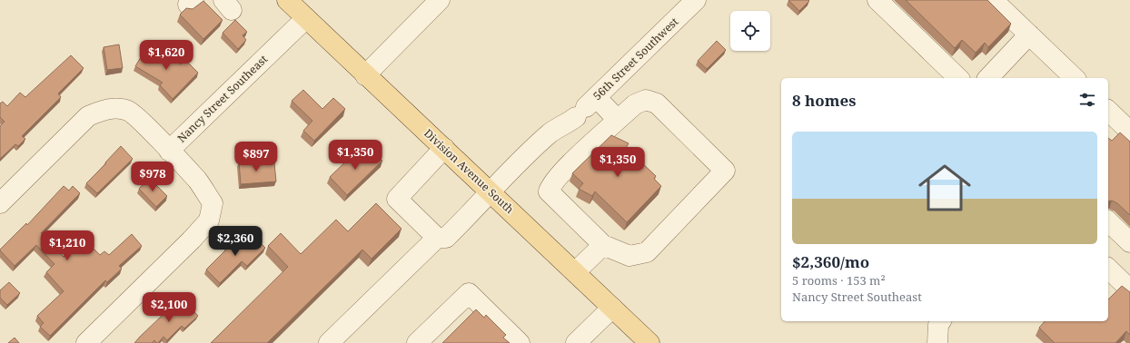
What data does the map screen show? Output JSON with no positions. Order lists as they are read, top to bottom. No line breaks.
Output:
{"streets":{"main road":["Division Avenue South"],"street":["56th Street Southwest","Nancy Street Southeast"]},"crossings":[["56th Street Southwest","Division Avenue South"],["Nancy Street Southeast","Division Avenue South"]],"page":{"price":["$1,620","$1,350","$897","$1,350","$978","$2,360","$1,210","$2,100"],"heading":"8 homes","list":[{"name":"$2,360/mo","note":"5 rooms · 153 m² · Nancy Street Southeast"}]}}
